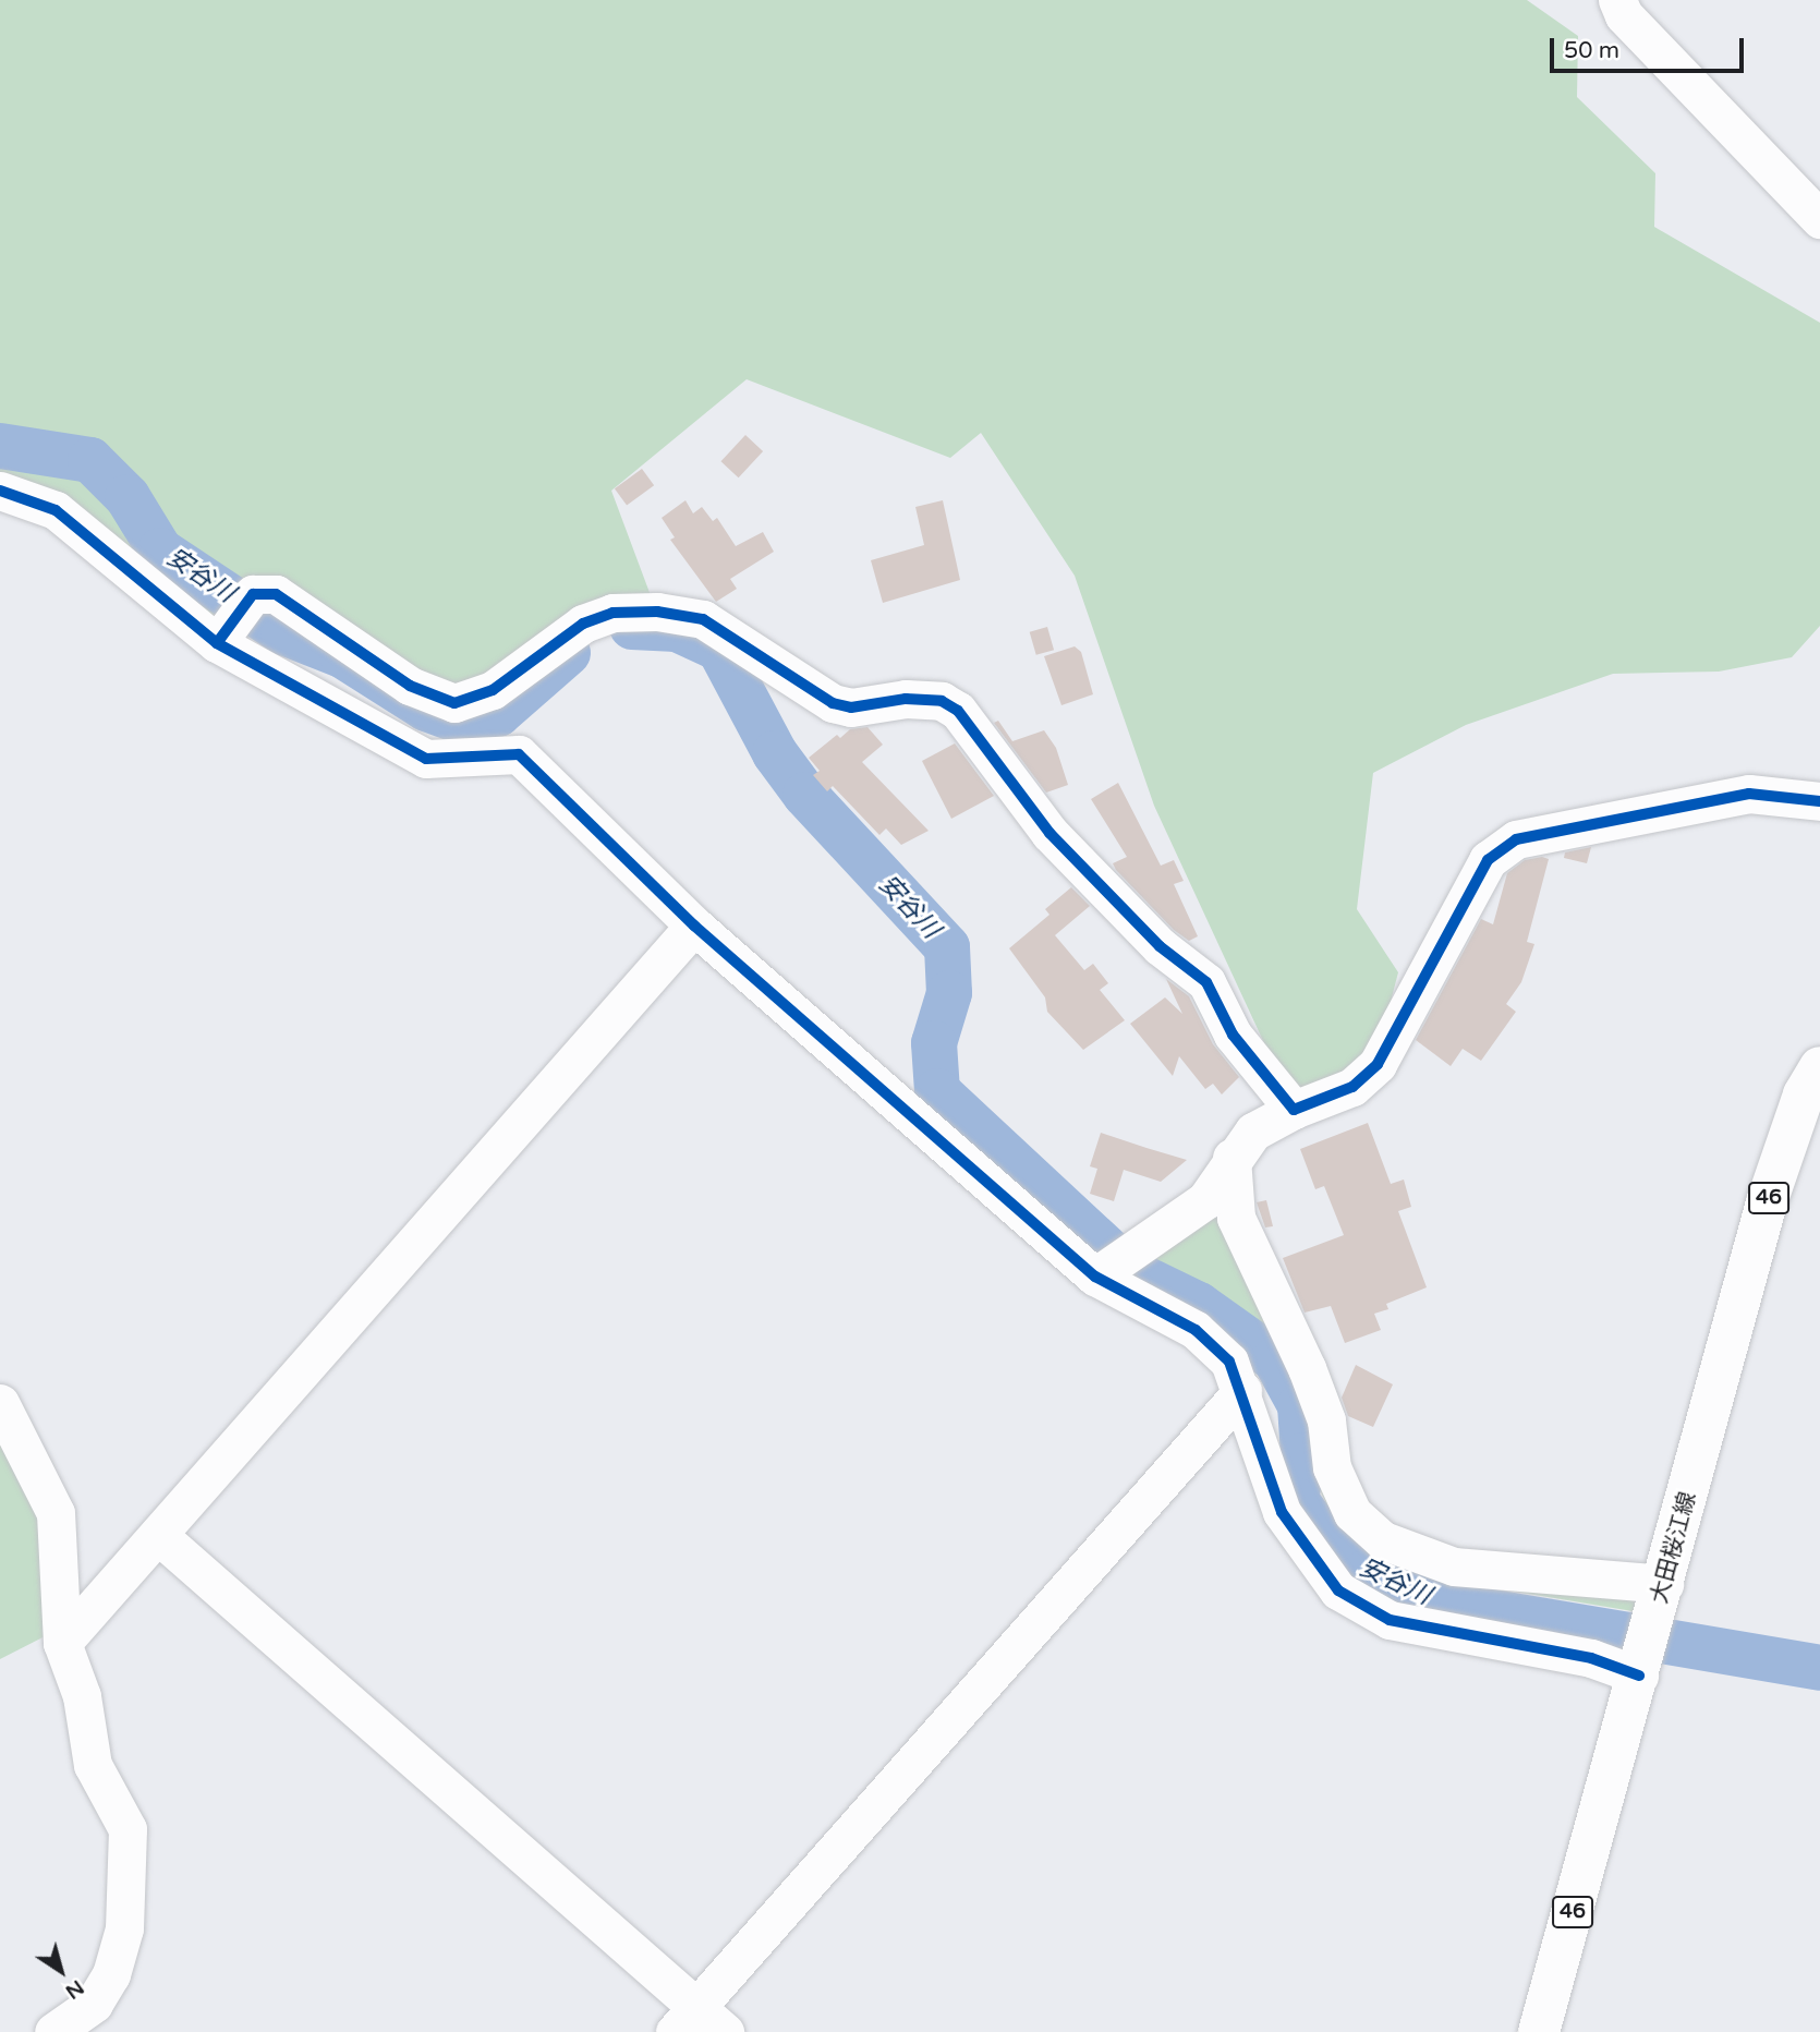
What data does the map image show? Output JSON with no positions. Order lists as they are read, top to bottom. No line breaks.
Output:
{"streets":{"main road":["46","大田桜江線"]},"water":["安谷川"],"scale_bar":"50 m","north":"bottom right"}
